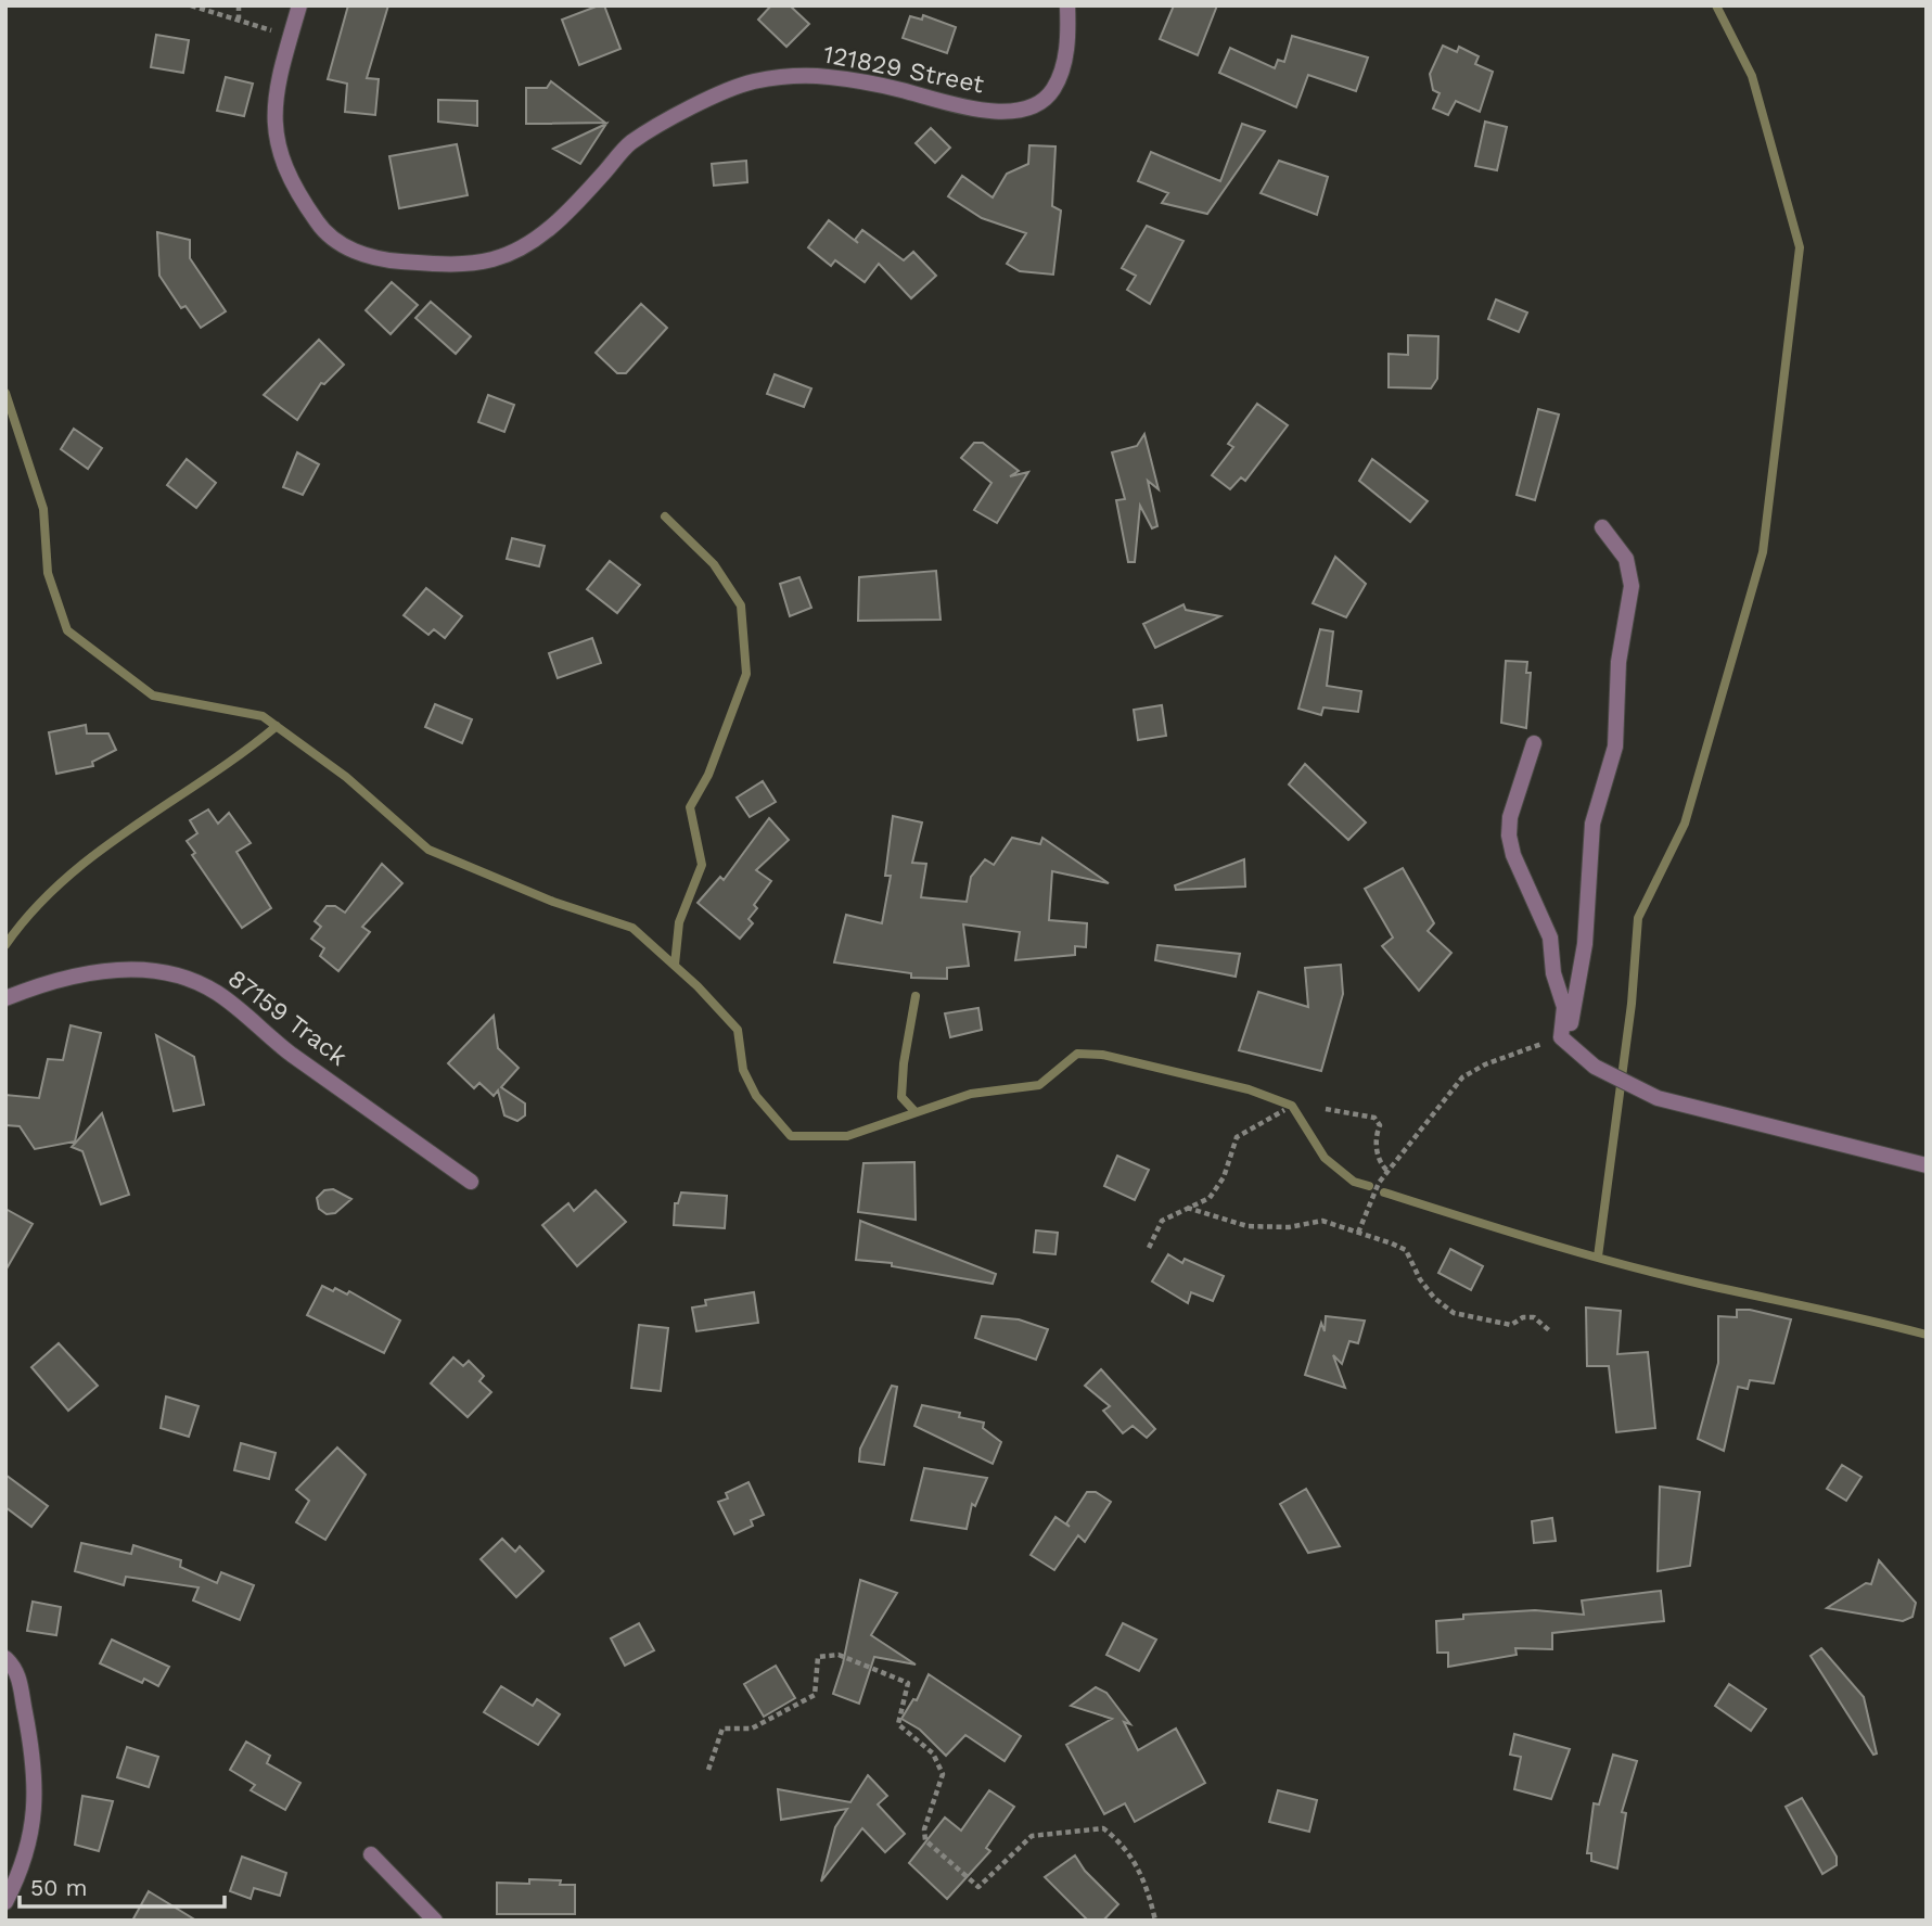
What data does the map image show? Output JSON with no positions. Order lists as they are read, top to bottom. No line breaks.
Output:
{"streets":{"street":["121829 Street","87159 Track"]},"scale_bar":"50 m"}
